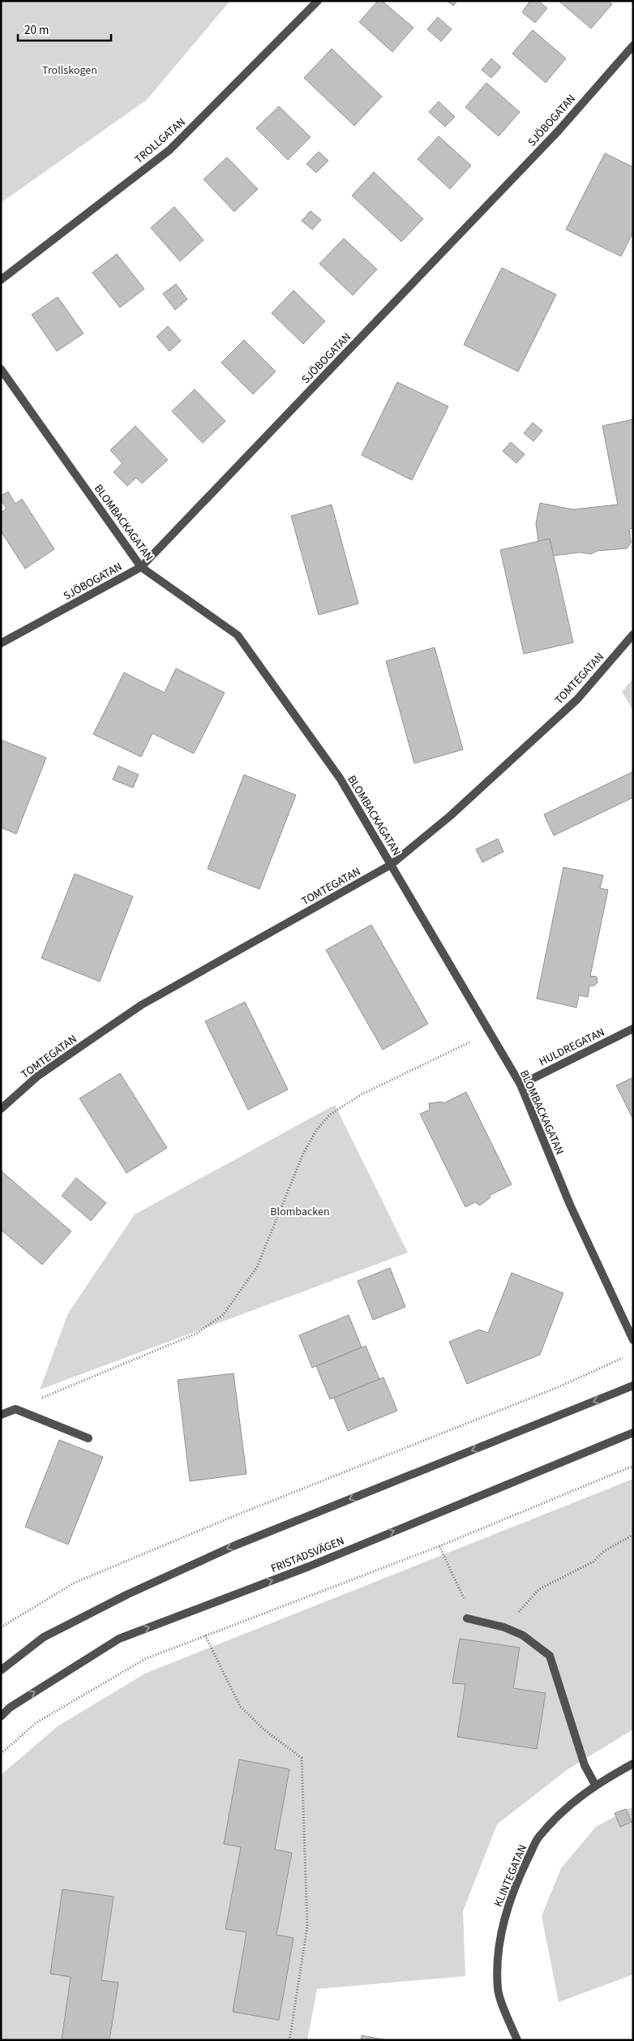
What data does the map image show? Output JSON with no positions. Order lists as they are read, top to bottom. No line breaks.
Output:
{"streets":{"street":["SJÖBOGATAN","TROLLGATAN","BLOMBACKAGATAN","TOMTEGATAN","HULDREGATAN","FRISTADSVÄGEN","KLINTEGATAN"]},"crossings":[["SJÖBOGATAN","BLOMBACKAGATAN"],["BLOMBACKAGATAN","TOMTEGATAN"],["BLOMBACKAGATAN","HULDREGATAN"]],"parks":["Trollskogen","Blombacken"],"scale_bar":"20 m"}
